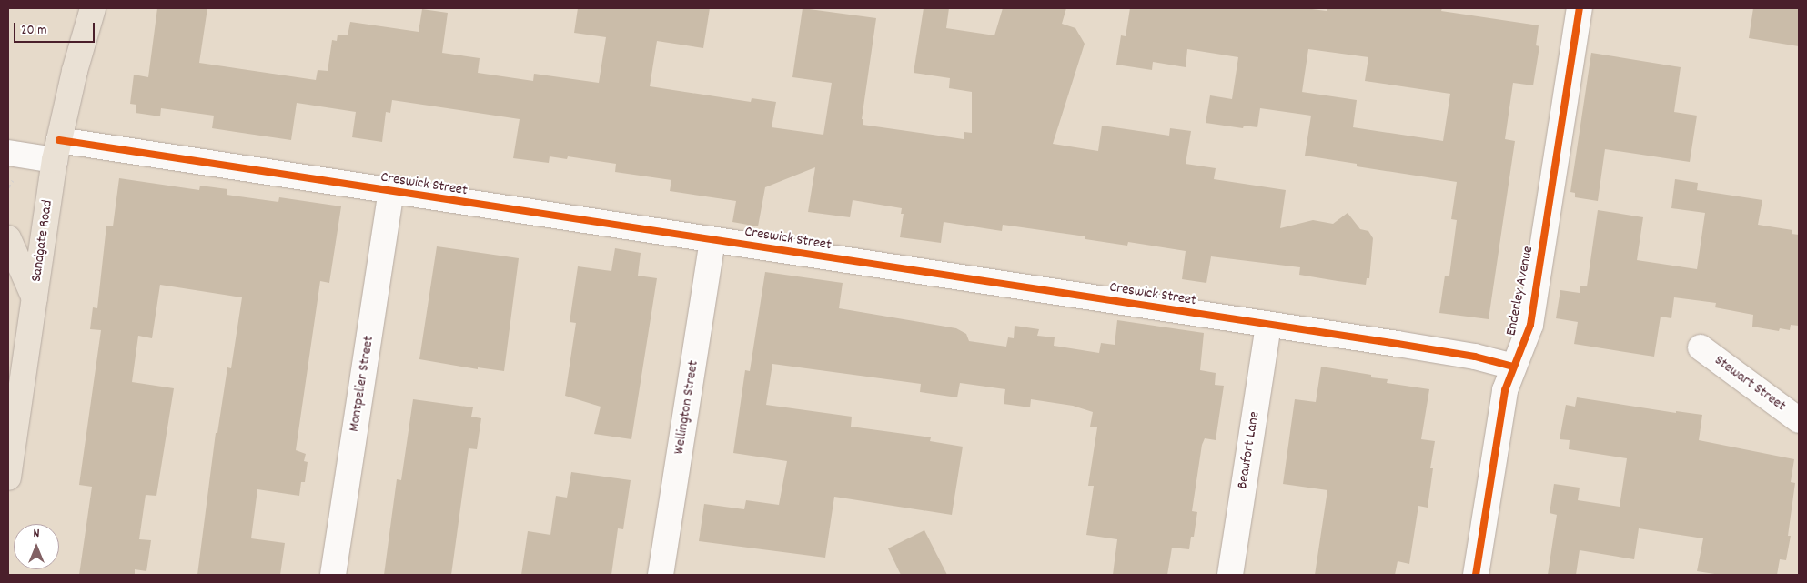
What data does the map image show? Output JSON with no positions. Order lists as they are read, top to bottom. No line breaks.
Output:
{"streets":{"highway":["Sandgate Road"],"street":["Creswick Street","Enderley Avenue","Montpelier Street","Stewart Street","Wellington Street","Beaufort Lane"]},"crossings":[["Creswick Street","Sandgate Road"],["Creswick Street","Enderley Avenue"],["Creswick Street","Montpelier Street"],["Creswick Street","Wellington Street"],["Creswick Street","Beaufort Lane"]],"scale_bar":"20 m","north":"top"}
